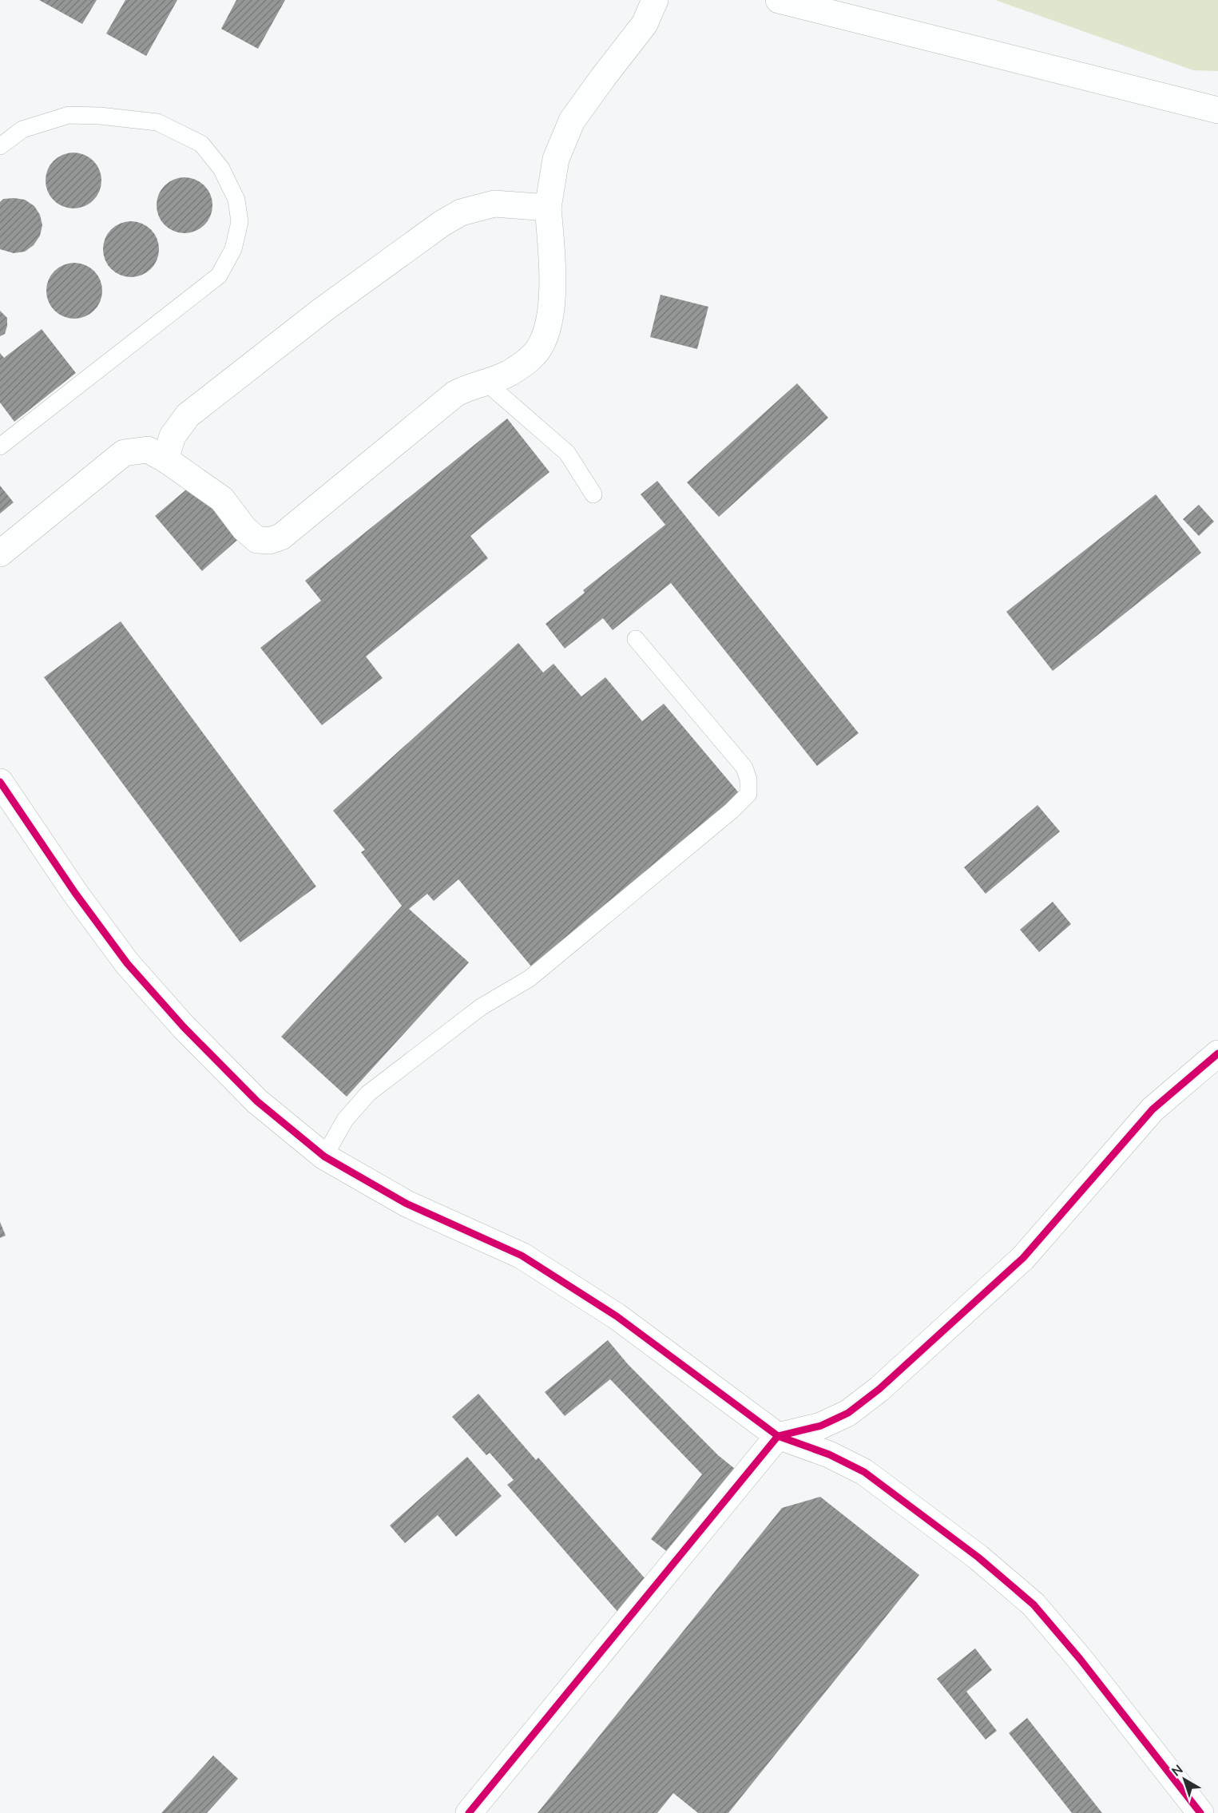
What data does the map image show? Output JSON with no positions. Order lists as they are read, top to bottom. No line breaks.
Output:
{"north":"top left"}
